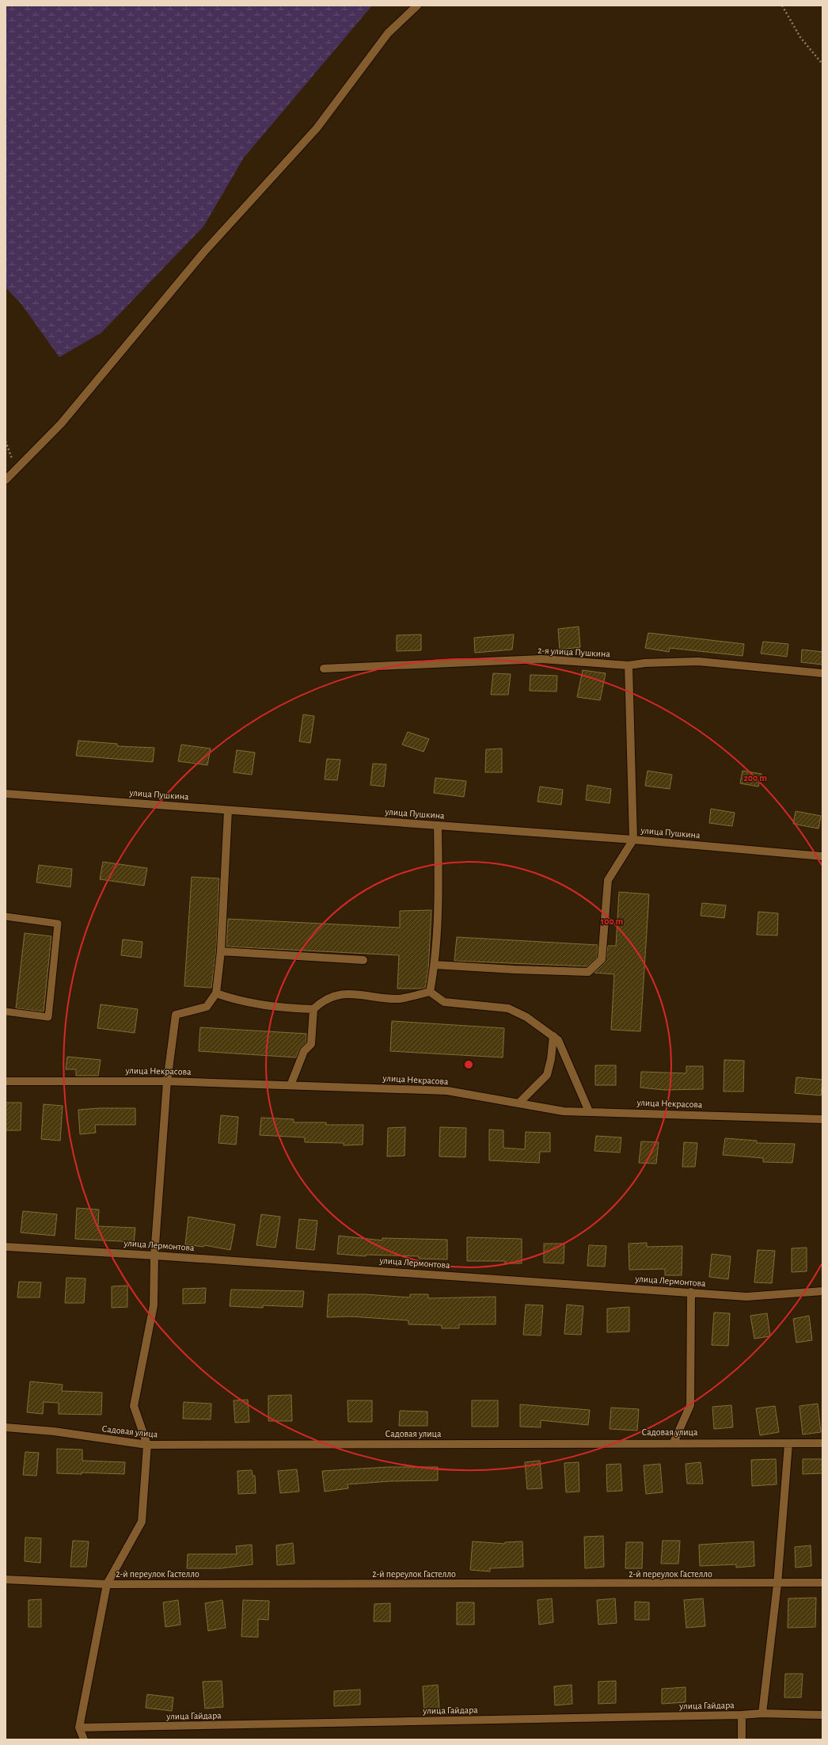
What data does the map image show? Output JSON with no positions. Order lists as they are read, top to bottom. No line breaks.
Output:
{"streets":{"street":["2-я улица Пушкина","улица Пушкина","улица Некрасова","улица Лермонтова","Садовая улица","2-й переулок Гастелло","улица Гайдара"]},"rings":["200 m","100 m"]}
